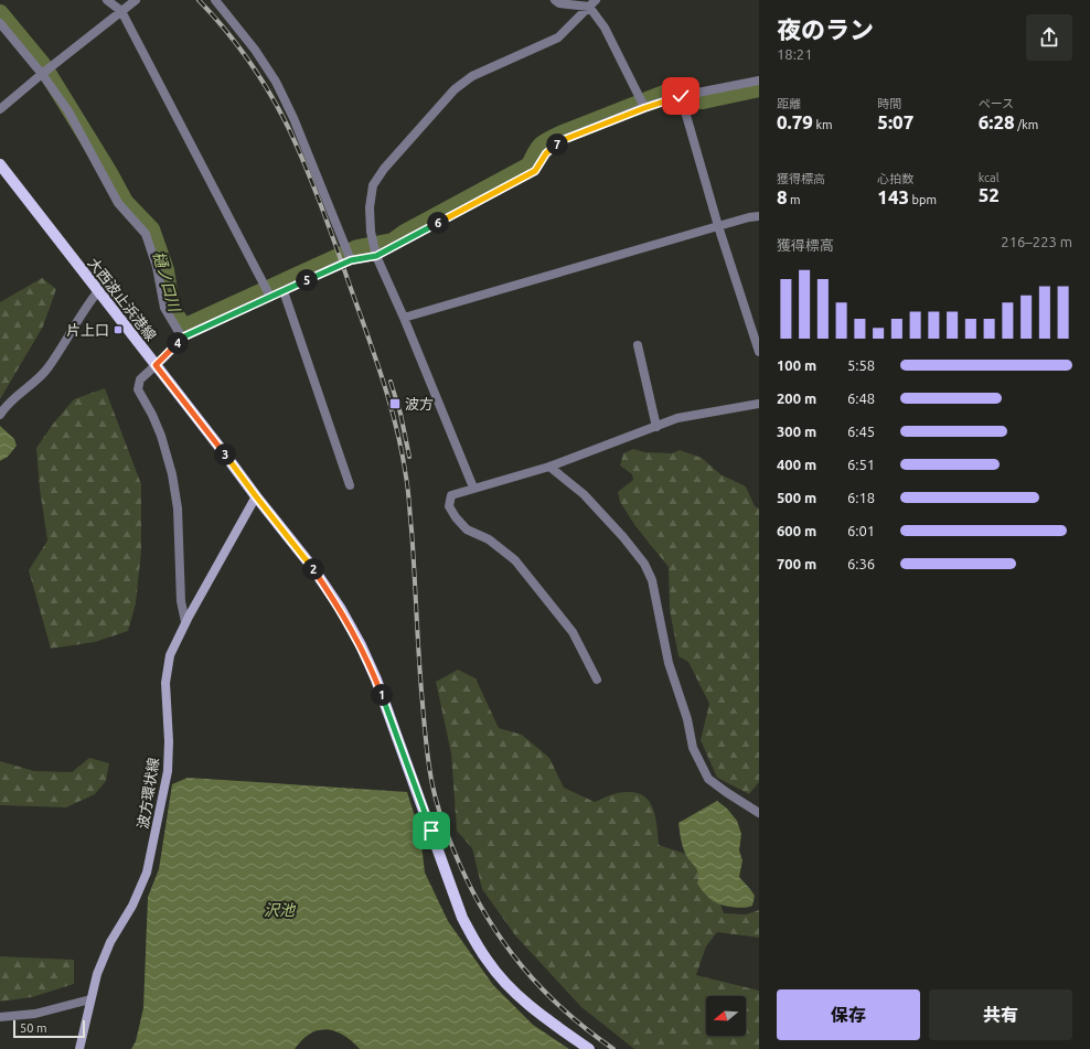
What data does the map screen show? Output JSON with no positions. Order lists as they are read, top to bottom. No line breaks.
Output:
{"streets":{"main road":["大西波止浜港線","波方環状線"]},"crossings":[["大西波止浜港線","波方環状線"]],"water":["樋ノ口川","沢池"],"places":{"transit":["片上口","波方"]},"scale_bar":"50 m","north":"left","page":{"heading":["夜のラン","18:21"],"stats":[["距離","0.79 km"],["時間","5:07"],["ペース","6:28 /km"],["獲得標高","8 m"],["心拍数","143 bpm"],["kcal","52"]],"pins":["7","6","5","4","3","2","1"],"chart":["獲得標高","216–223 m"],"list":[{"name":"100 m","note":"5:58"},{"name":"200 m","note":"6:48"},{"name":"300 m","note":"6:45"},{"name":"400 m","note":"6:51"},{"name":"500 m","note":"6:18"},{"name":"600 m","note":"6:01"},{"name":"700 m","note":"6:36"}],"buttons":["保存","共有"],"scale":"50 m"}}
